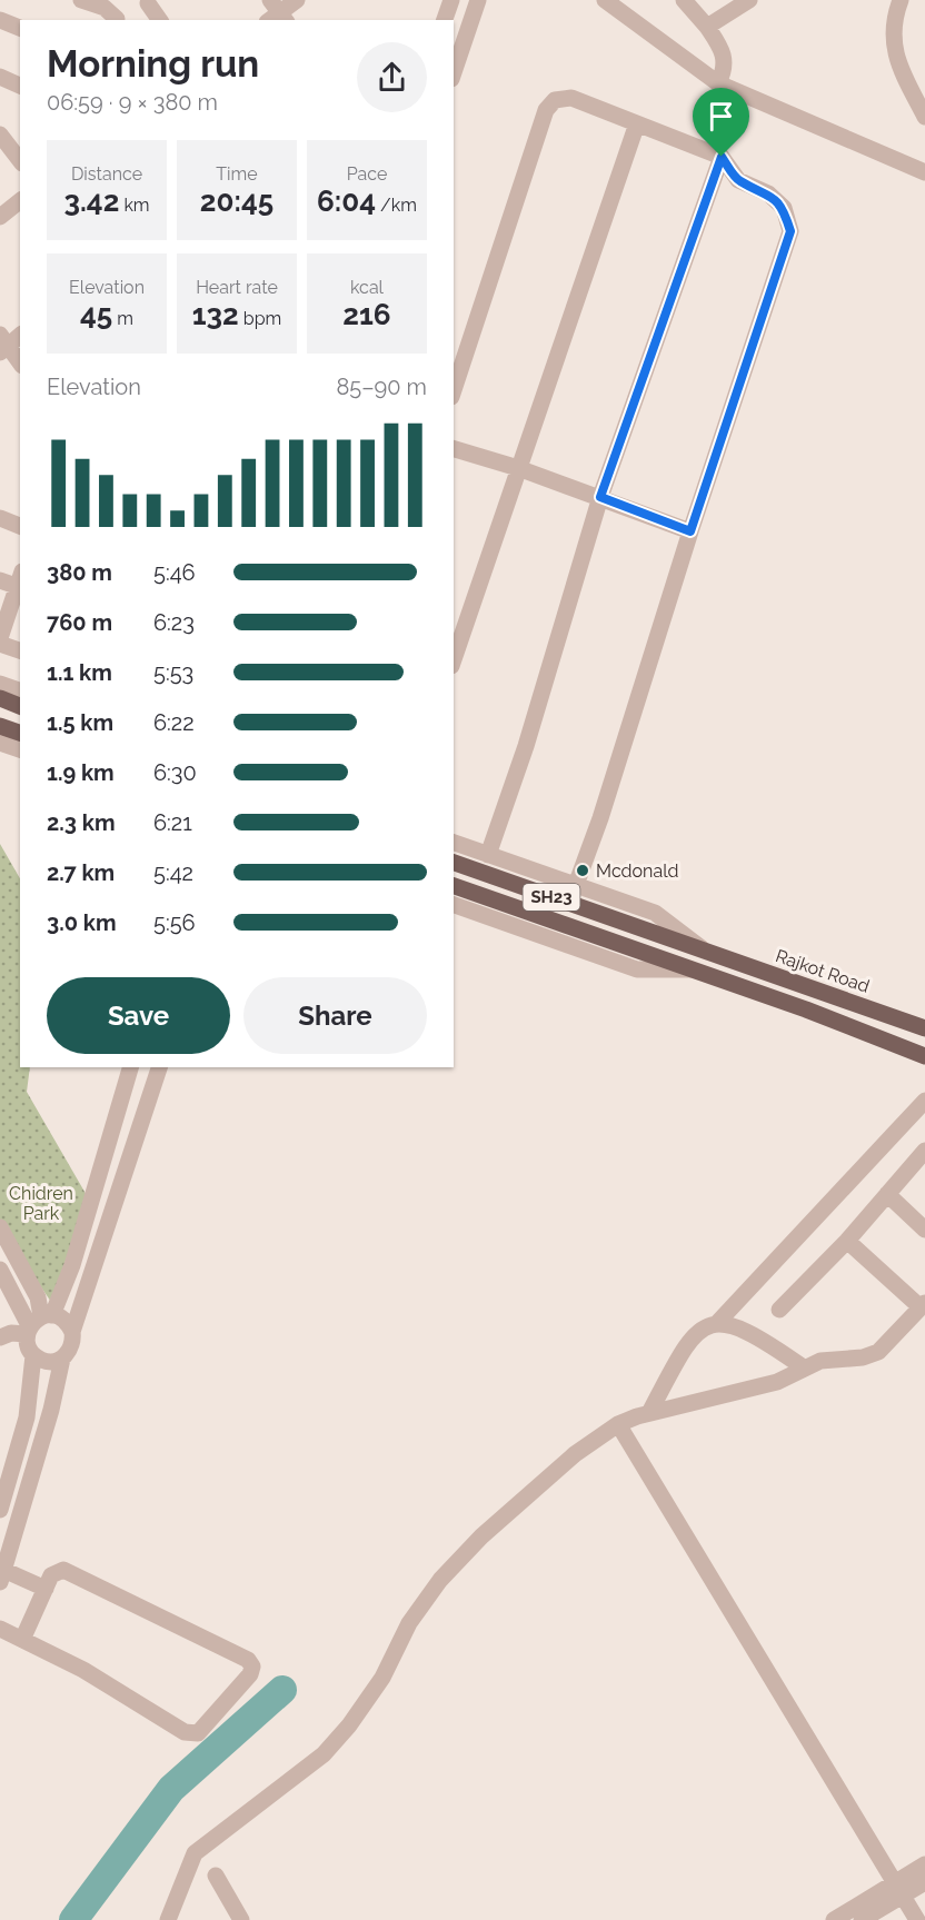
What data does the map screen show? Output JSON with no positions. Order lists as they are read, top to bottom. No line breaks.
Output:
{"streets":{"main road":["SH23","Rajkot Road"]},"crossings":[["SH23","Rajkot Road"]],"parks":["Chidren Park"],"places":["Mcdonald"],"page":{"heading":["Morning run","06:59 · 9 × 380 m"],"stats":[["Distance","3.42 km"],["Time","20:45"],["Pace","6:04 /km"],["Elevation","45 m"],["Heart rate","132 bpm"],["kcal","216"]],"chart":["Elevation","85–90 m"],"list":[{"name":"380 m","note":"5:46"},{"name":"760 m","note":"6:23"},{"name":"1.1 km","note":"5:53"},{"name":"1.5 km","note":"6:22"},{"name":"1.9 km","note":"6:30"},{"name":"2.3 km","note":"6:21"},{"name":"2.7 km","note":"5:42"},{"name":"3.0 km","note":"5:56"}],"buttons":["Save","Share"]}}
